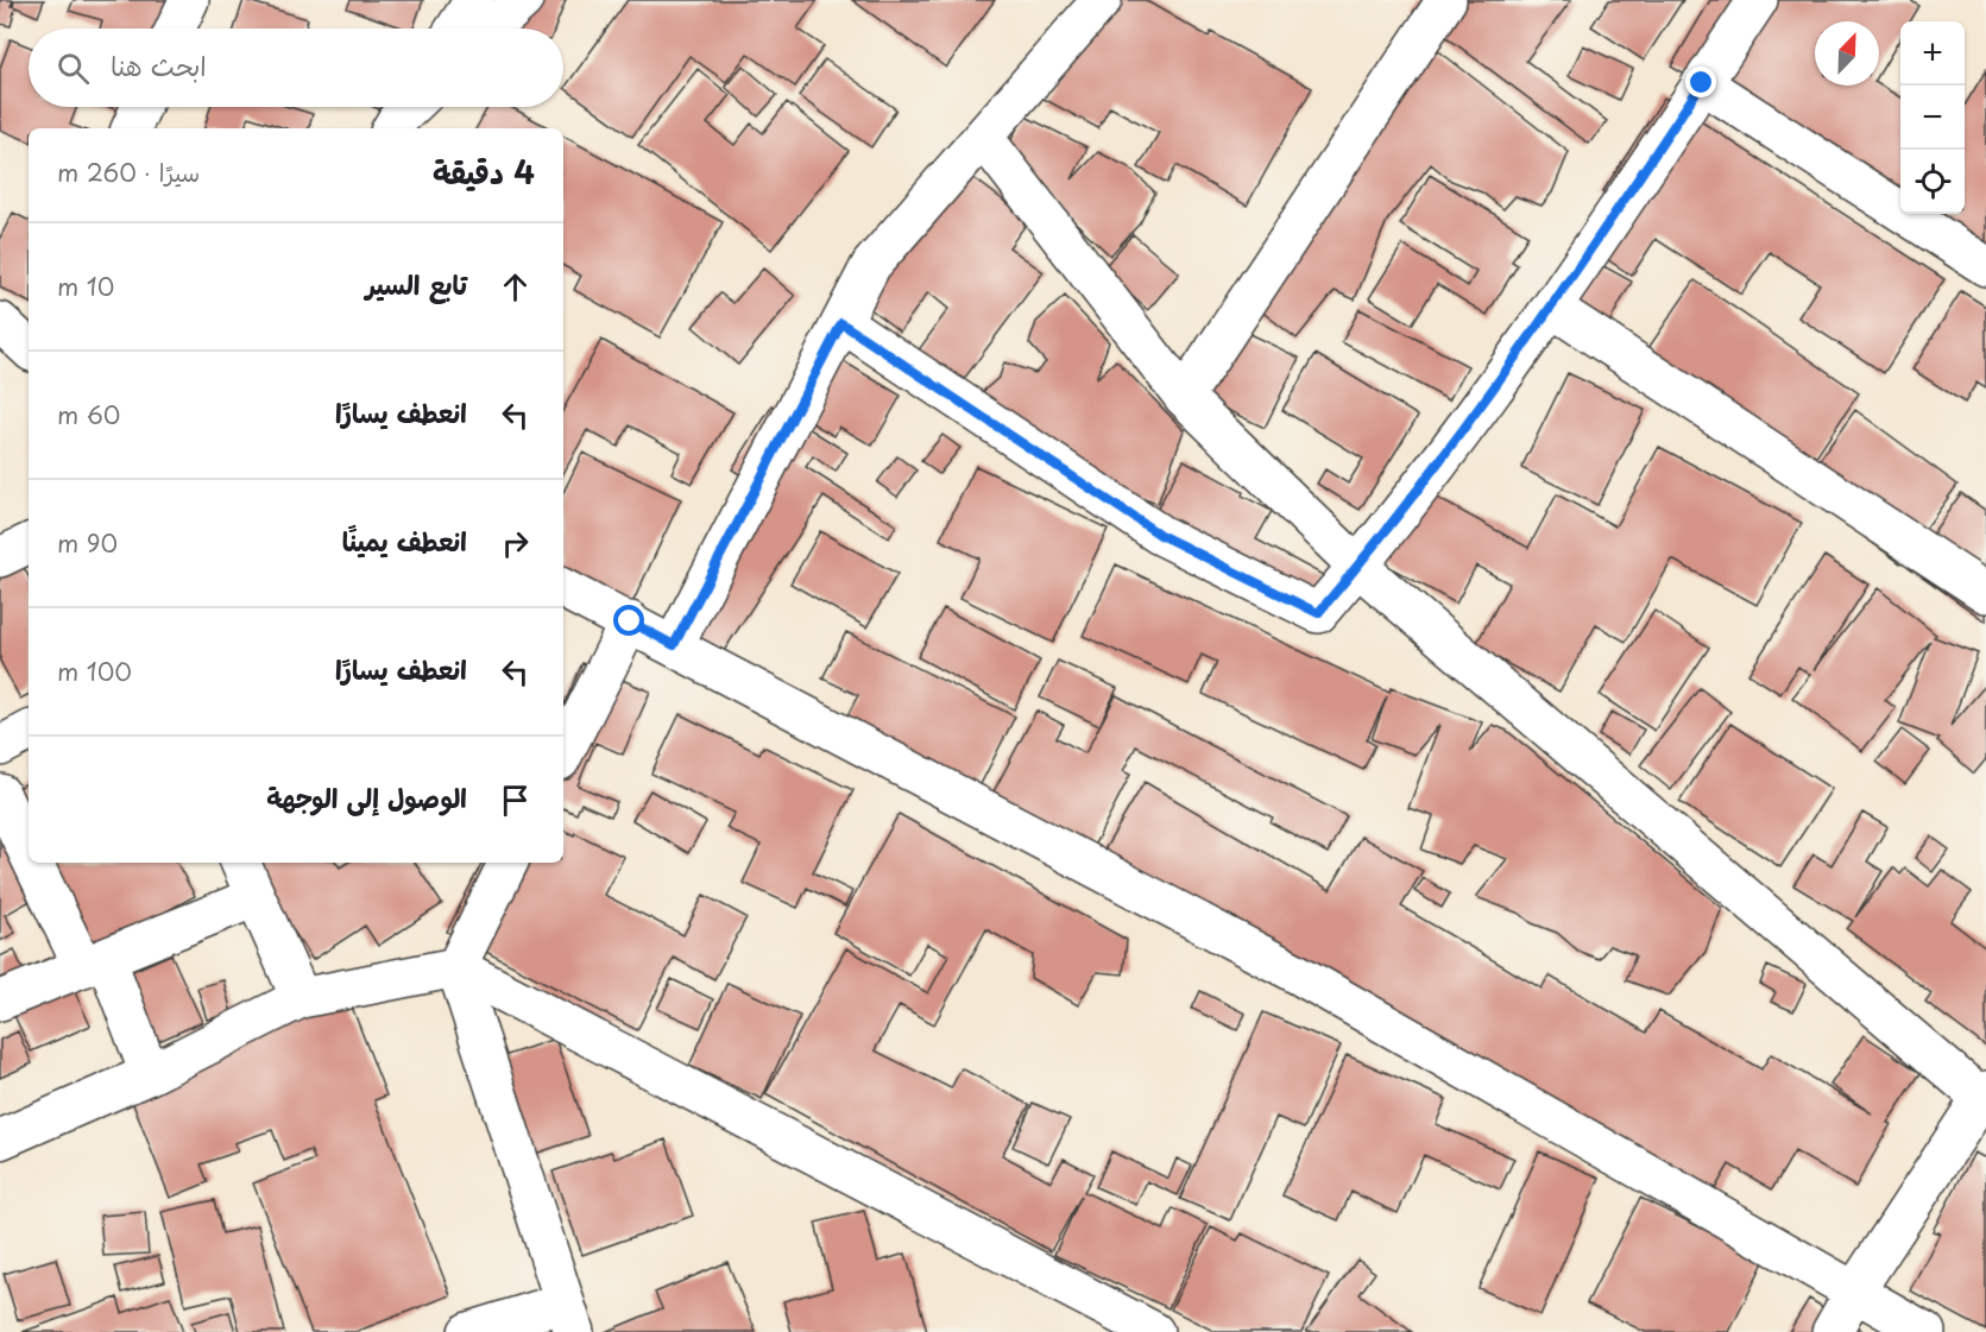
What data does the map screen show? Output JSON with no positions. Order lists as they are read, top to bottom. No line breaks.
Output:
{"north":"top right","page":{"map_buttons":["+","−"],"search":"ابحث هنا","heading":["4 دقيقة","سيرًا · 260 m"],"list":[["تابع السير","10 m"],["انعطف يسارًا","60 m"],["انعطف يمينًا","90 m"],["انعطف يسارًا","100 m"],"الوصول إلى الوجهة"]}}
